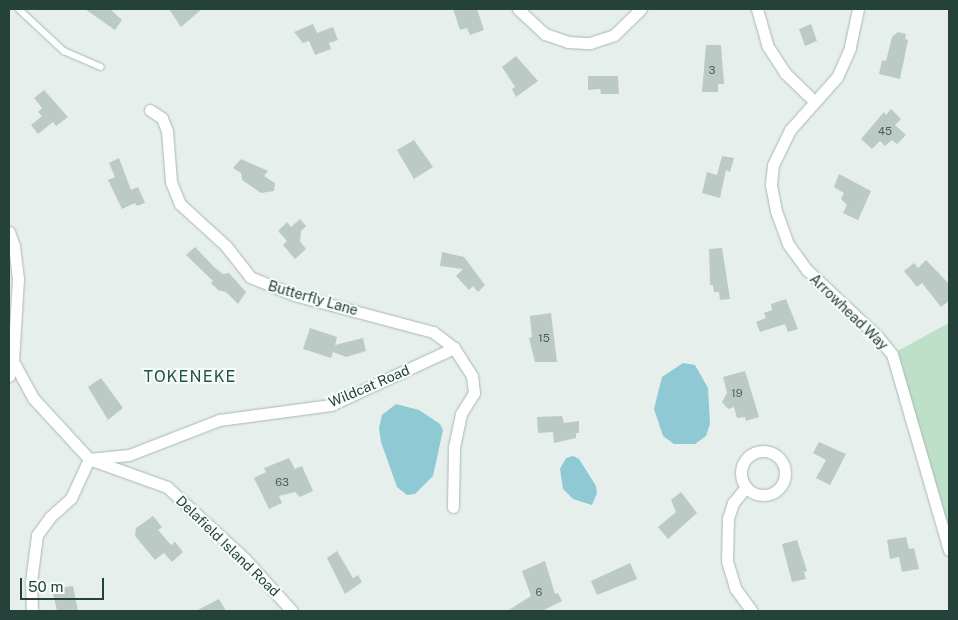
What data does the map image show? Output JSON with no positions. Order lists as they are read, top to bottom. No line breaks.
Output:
{"streets":{"street":["Butterfly Lane","Arrowhead Way","Wildcat Road","Delafield Island Road"]},"crossings":[["Butterfly Lane","Wildcat Road"],["Wildcat Road","Delafield Island Road"]],"districts":["TOKENEKE"],"house_numbers":["3","45","15","19","63","6"],"scale_bar":"50 m"}
